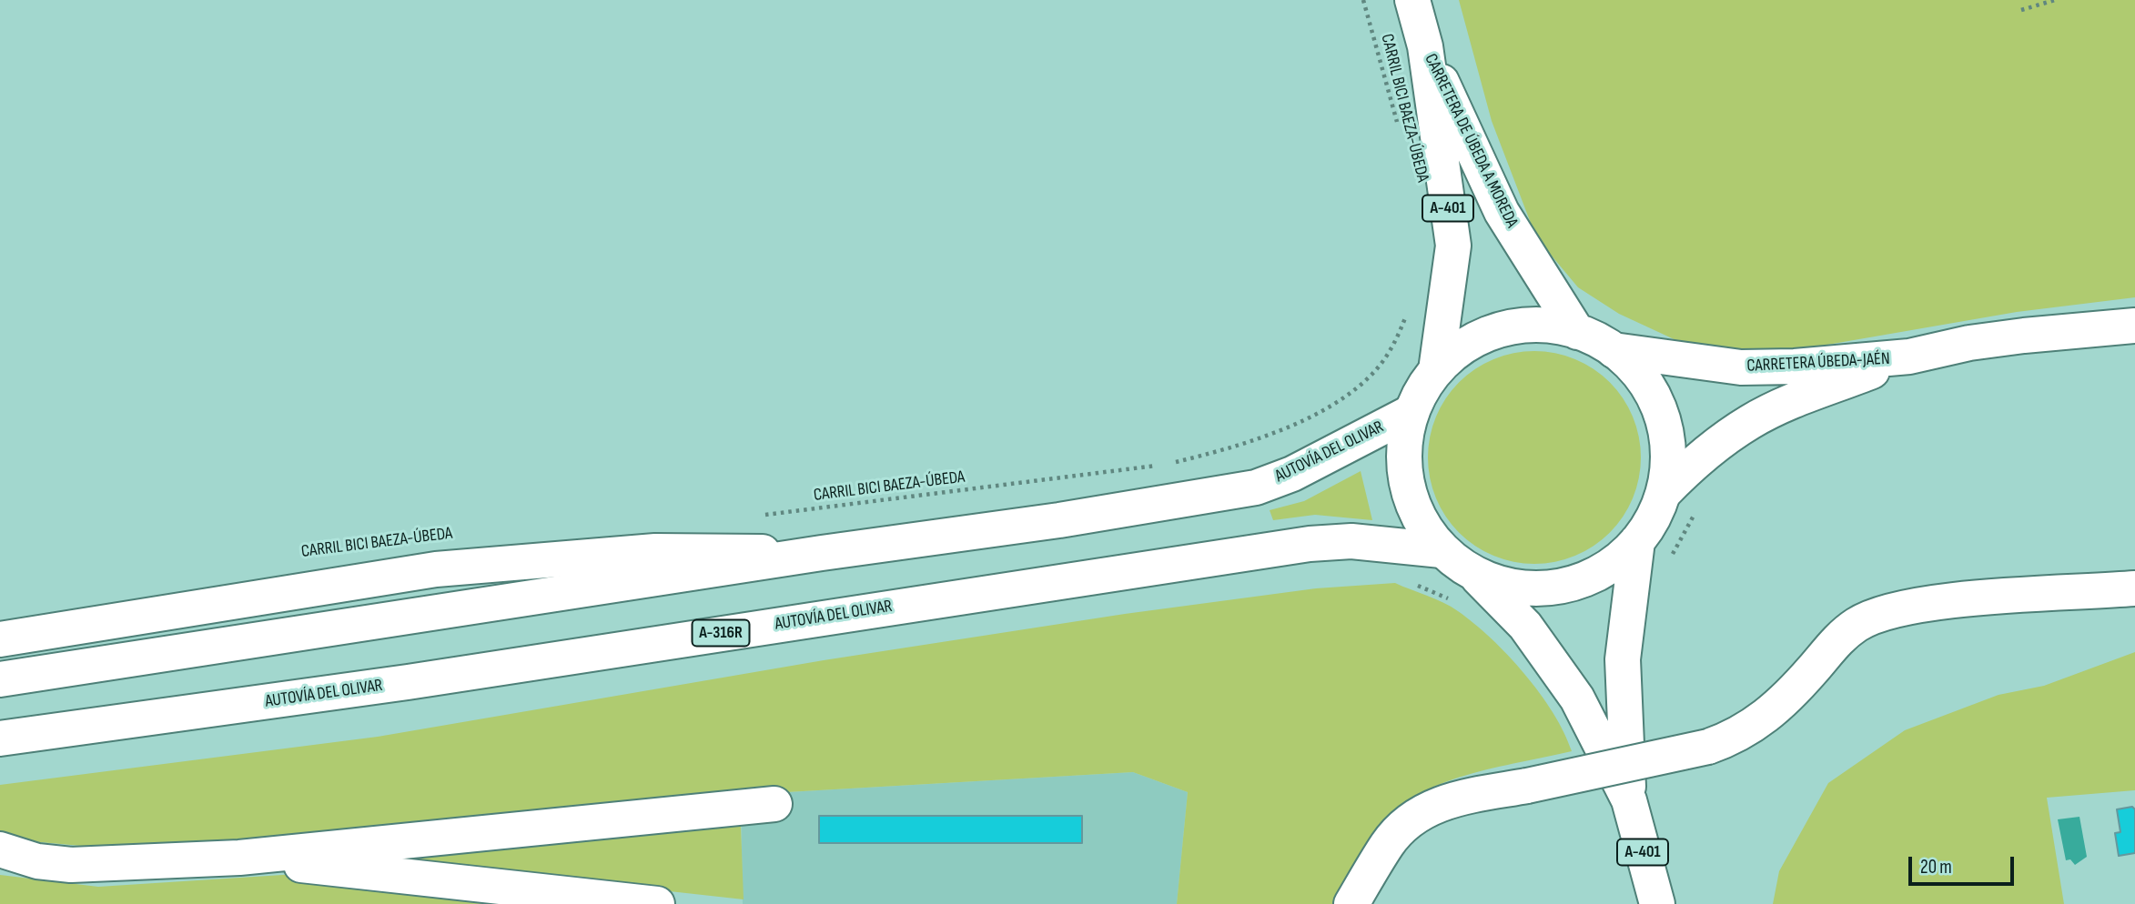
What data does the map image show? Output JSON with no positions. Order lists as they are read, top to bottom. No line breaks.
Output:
{"streets":{"main road":["CARRETERA DE ÚBEDA A MOREDA","A-401","CARRETERA ÚBEDA-JAÉN","AUTOVÍA DEL OLIVAR","A-316R"],"path":["CARRIL BICI BAEZA-ÚBEDA"]},"crossings":[["CARRETERA DE ÚBEDA A MOREDA","A-401"],["A-401","CARRETERA ÚBEDA-JAÉN"],["A-401","AUTOVÍA DEL OLIVAR"]],"scale_bar":"20 m"}
